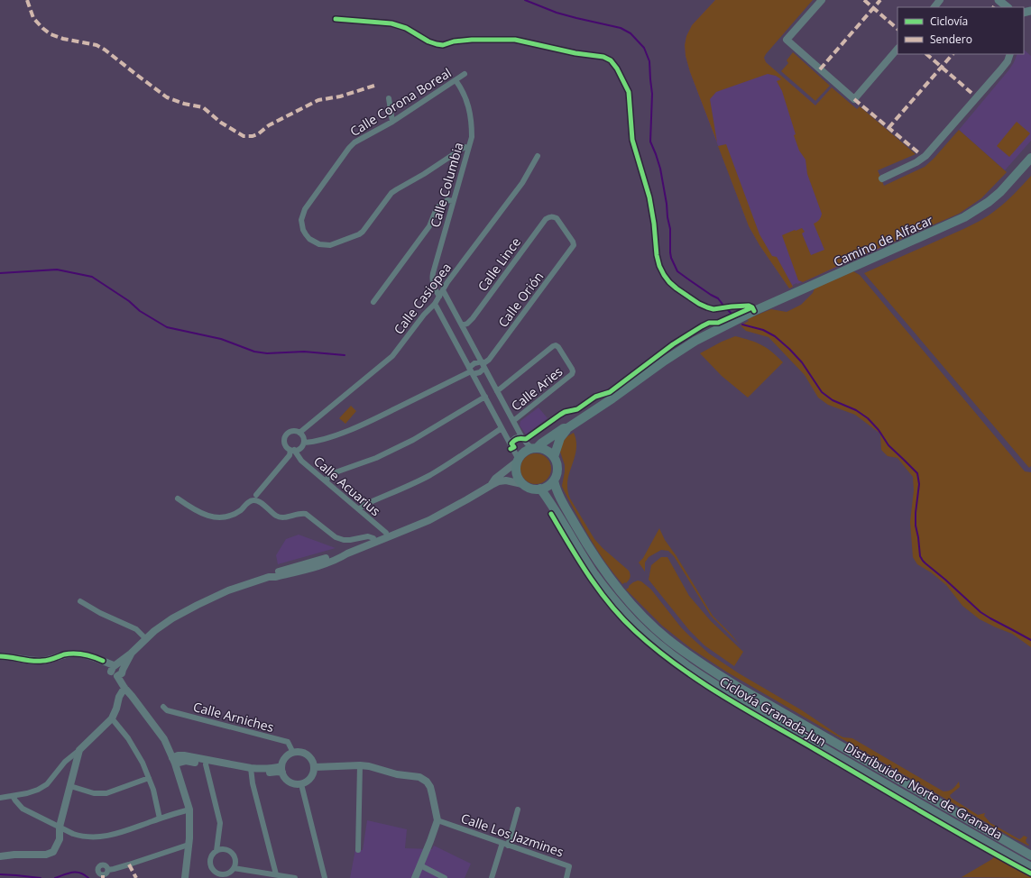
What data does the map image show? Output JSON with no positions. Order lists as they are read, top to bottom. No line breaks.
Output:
{"streets":{"main road":["Camino de Alfacar","Distribuidor Norte de Granada"],"street":["Calle Corona Boreal","Calle Columbia","Calle Lince","Calle Casiopea","Calle Orión","Calle Aries","Calle Acuarius","Calle Arniches","Calle Los Jazmines"],"cycle path":["Ciclovía Granada-Jun"]},"crossings":[["Calle Corona Boreal","Calle Columbia"],["Calle Columbia","Calle Casiopea"],["Camino de Alfacar","Distribuidor Norte de Granada"],["Calle Lince","Calle Orión"],["Calle Casiopea","Calle Acuarius"]],"legend":["Ciclovía","Sendero"]}
